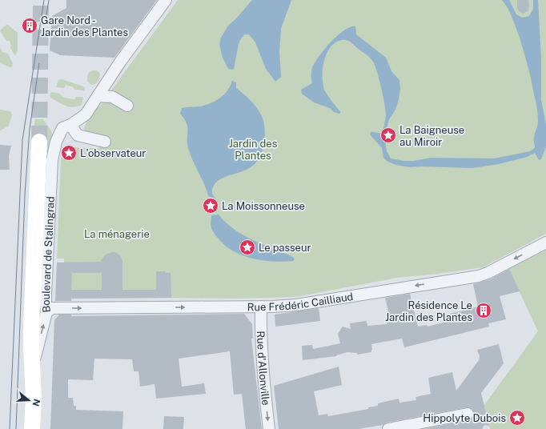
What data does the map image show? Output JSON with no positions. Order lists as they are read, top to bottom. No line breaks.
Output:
{"streets":{"street":["Boulevard de Stalingrad","Rue Frédéric Cailliaud","Rue d'Allonville"]},"crossings":[["Boulevard de Stalingrad","Rue Frédéric Cailliaud"],["Rue Frédéric Cailliaud","Rue d'Allonville"]],"one_way":["Rue d'Allonville"],"parks":["Jardin des Plantes","La ménagerie"],"places":{"building":["Gare Nord - Jardin des Plantes","Résidence Le Jardin des Plantes"],"place":["La Baigneuse au Miroir","L'observateur","La Moissonneuse","Le passeur","Hippolyte Dubois"]},"north":"right"}
